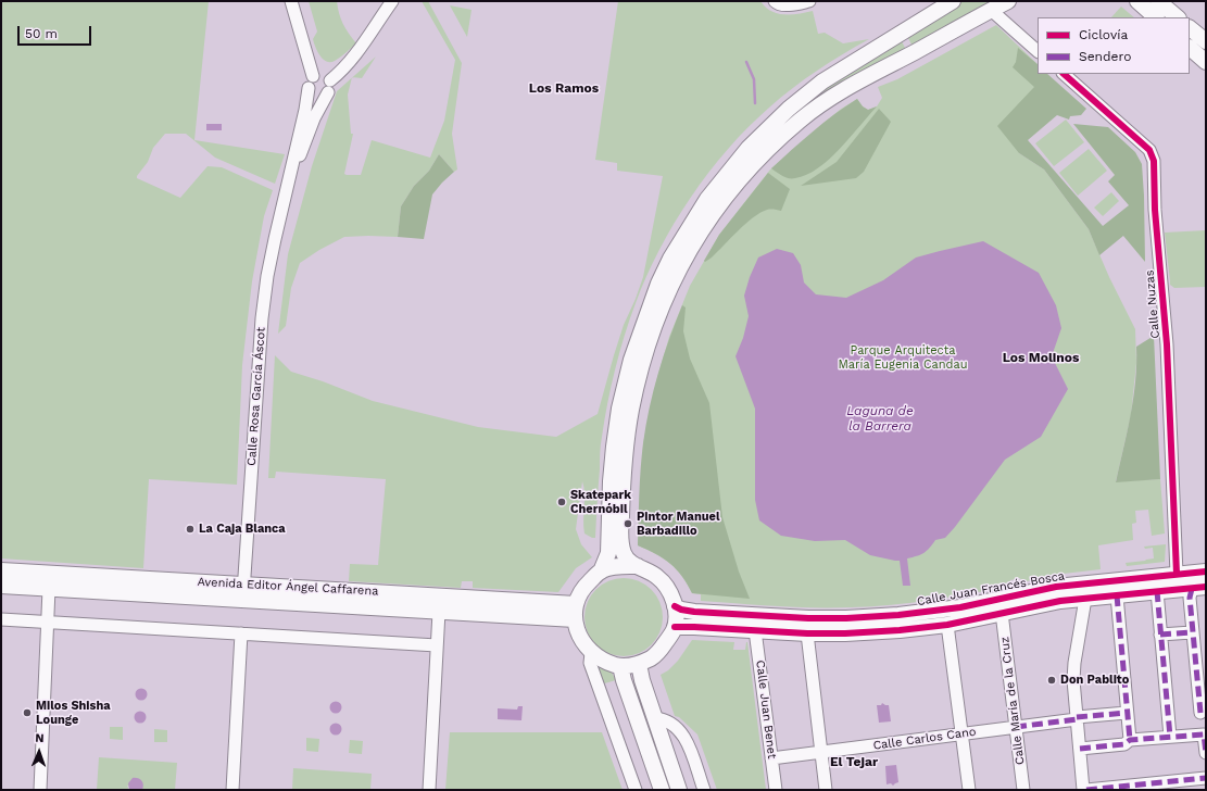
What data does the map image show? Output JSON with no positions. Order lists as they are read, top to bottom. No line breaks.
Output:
{"streets":{"main road":["Avenida Editor Ángel Caffarena","Calle Juan Francés Bosca"],"street":["Calle Nuzas","Calle Rosa García Áscot","Calle María de la Cruz","Calle Juan Benet","Calle Carlos Cano"]},"crossings":[["Calle Nuzas","Calle Juan Francés Bosca"],["Calle Rosa García Áscot","Avenida Editor Ángel Caffarena"],["Avenida Editor Ángel Caffarena","Calle Juan Francés Bosca"],["Calle Juan Francés Bosca","Calle María de la Cruz"],["Calle Juan Francés Bosca","Calle Juan Benet"],["Calle María de la Cruz","Calle Carlos Cano"],["Calle Juan Benet","Calle Carlos Cano"]],"districts":["Los Ramos","Los Molinos","El Tejar"],"water":["Laguna de la Barrera"],"parks":["Parque Arquitecta María Eugenia Candau"],"places":["Skatepark Chernóbil","Pintor Manuel Barbadillo","La Caja Blanca","Don Pablito","Milos Shisha Lounge"],"legend":["Ciclovía","Sendero"],"scale_bar":"50 m","north":"top"}
